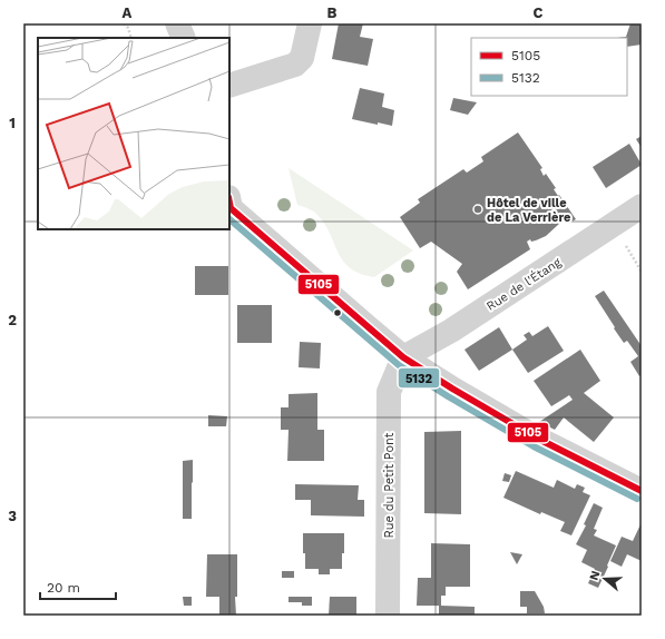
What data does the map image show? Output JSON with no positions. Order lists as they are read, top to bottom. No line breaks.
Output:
{"streets":{"street":["Rue de l'Étang","Rue du Petit Pont"]},"crossings":[["Rue de l'Étang","Rue du Petit Pont"]],"places":["Hôtel de ville de La Verrière"],"lines":["transit line 5105","transit line 5132"],"legend":["5105","5132"],"scale_bar":"20 m","north":"left","grid":{"columns":["A","B","C"],"rows":["1","2","3"]}}
